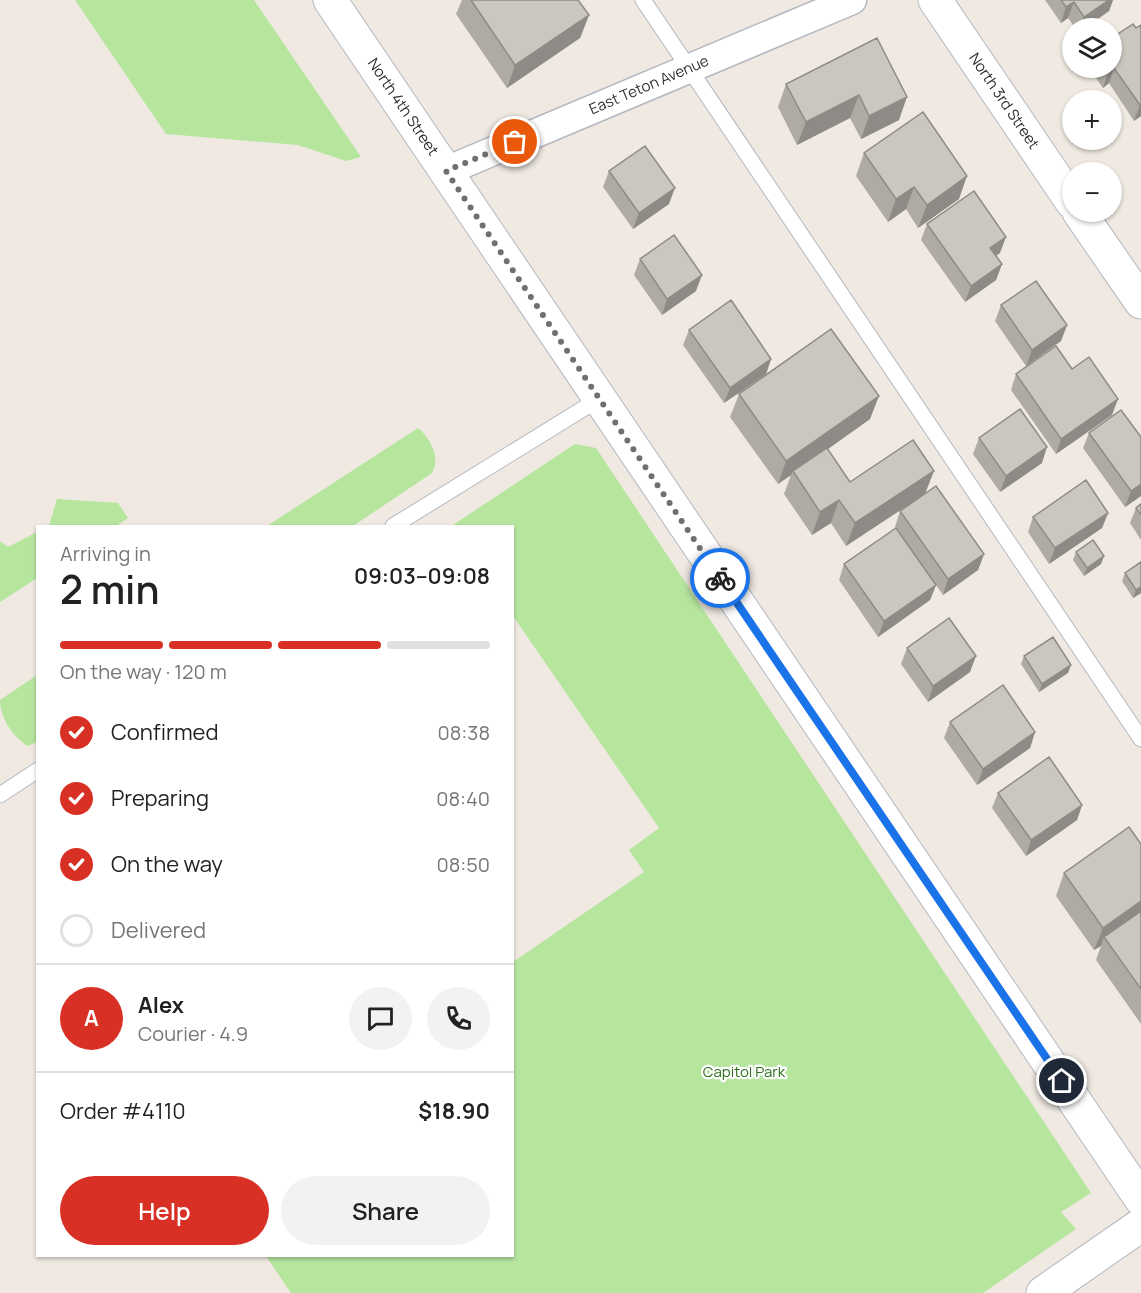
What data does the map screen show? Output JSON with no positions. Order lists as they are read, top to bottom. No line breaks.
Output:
{"streets":{"street":["East Teton Avenue","North 3rd Street","North 4th Street"]},"crossings":[["East Teton Avenue","North 4th Street"]],"parks":["Capitol Park"],"page":{"map_buttons":["+","−"],"heading":["2 min","Arriving in","09:03–09:08"],"panel":["Alex","Courier · 4.9","Order #4110","$18.90"],"bar":"On the way · 120 m","list":[["Confirmed","08:38"],["Preparing","08:40"],["On the way","08:50"],"Delivered"],"round":"A","buttons":["Help","Share"]}}
